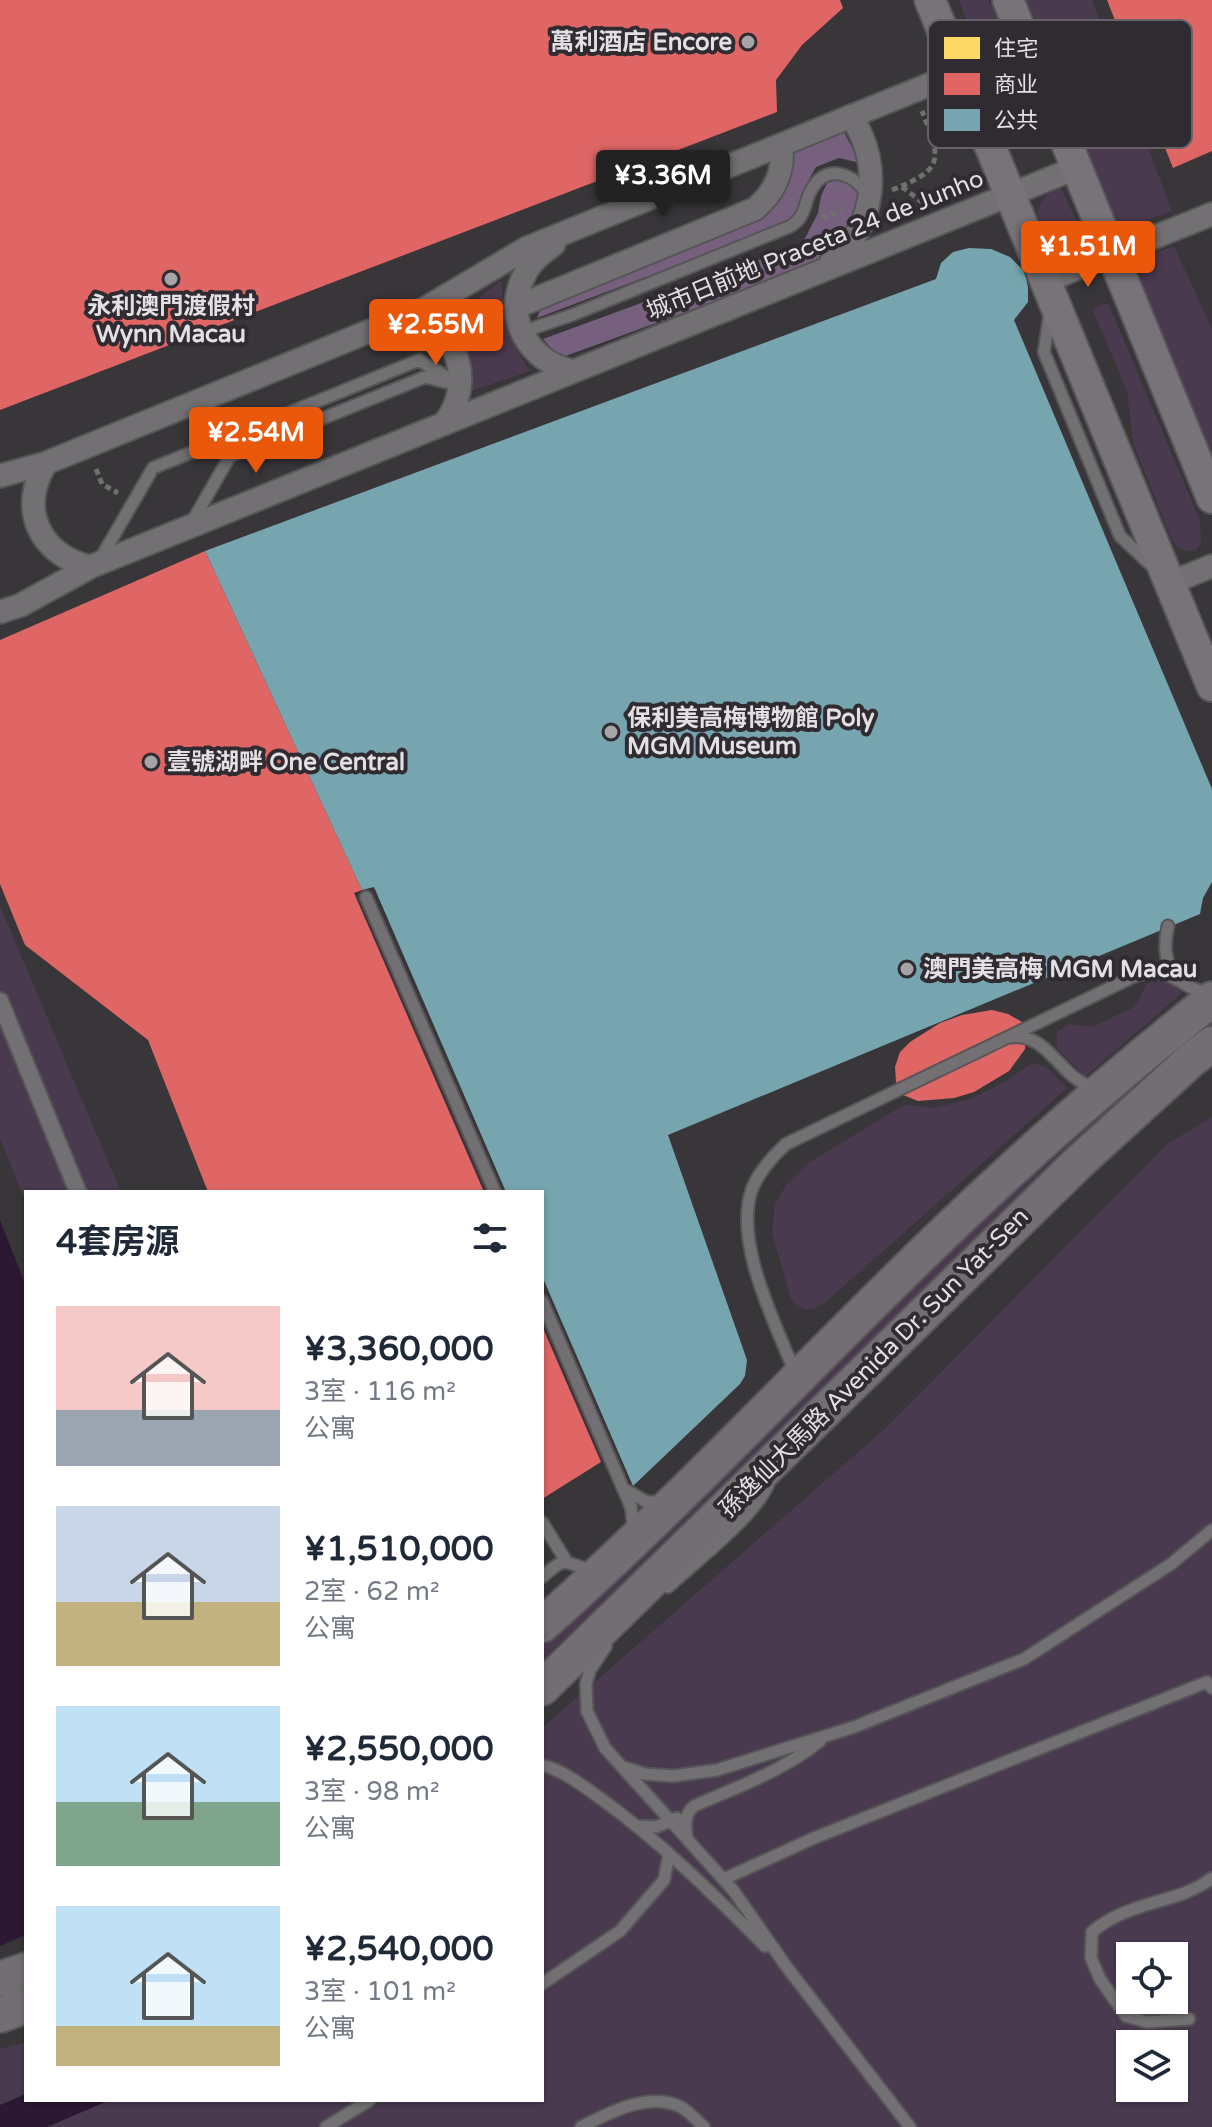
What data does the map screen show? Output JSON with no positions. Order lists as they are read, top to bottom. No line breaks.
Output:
{"streets":{"main road":["孫逸仙大馬路 Avenida Dr. Sun Yat-Sen"],"street":["城市日前地 Praceta 24 de Junho"]},"places":["萬利酒店 Encore","永利澳門渡假村 Wynn Macau","保利美高梅博物館 Poly MGM Museum","壹號湖畔 One Central","澳門美高梅 MGM Macau"],"legend":["住宅","商业","公共"],"page":{"price":["¥3.36M","¥1.51M","¥2.55M","¥2.54M"],"heading":"4套房源","list":[{"name":"¥3,360,000","note":"3室 · 116 m² · 公寓"},{"name":"¥1,510,000","note":"2室 · 62 m² · 公寓"},{"name":"¥2,550,000","note":"3室 · 98 m² · 公寓"},{"name":"¥2,540,000","note":"3室 · 101 m² · 公寓"}]}}
